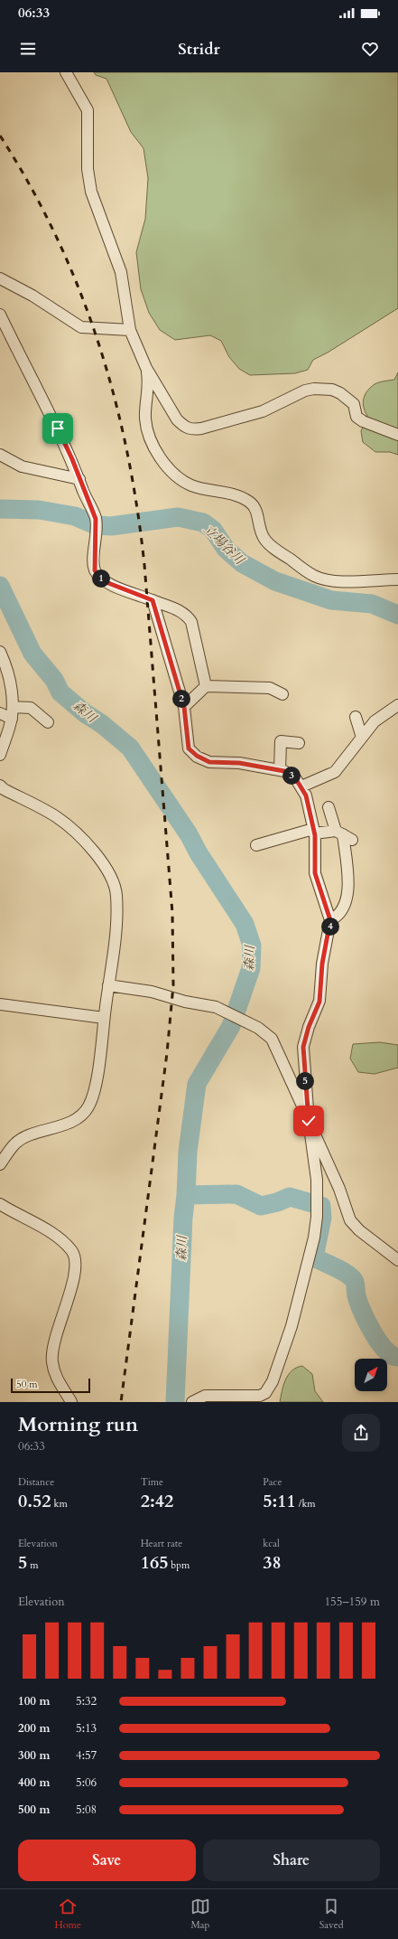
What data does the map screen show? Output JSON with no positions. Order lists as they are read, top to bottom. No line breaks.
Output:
{"water":["立場谷川","森川"],"scale_bar":"50 m","north":"top right","page":{"status":"06:33","header":"Stridr","pins":["1","2","3","4","5"],"scale":"50 m","heading":["Morning run","06:33"],"stats":[["Distance","0.52 km"],["Time","2:42"],["Pace","5:11 /km"],["Elevation","5 m"],["Heart rate","165 bpm"],["kcal","38"]],"chart":["Elevation","155–159 m"],"list":[{"name":"100 m","note":"5:32"},{"name":"200 m","note":"5:13"},{"name":"300 m","note":"4:57"},{"name":"400 m","note":"5:06"},{"name":"500 m","note":"5:08"}],"buttons":["Save","Share"],"tabs":["Home","Map","Saved"]}}
